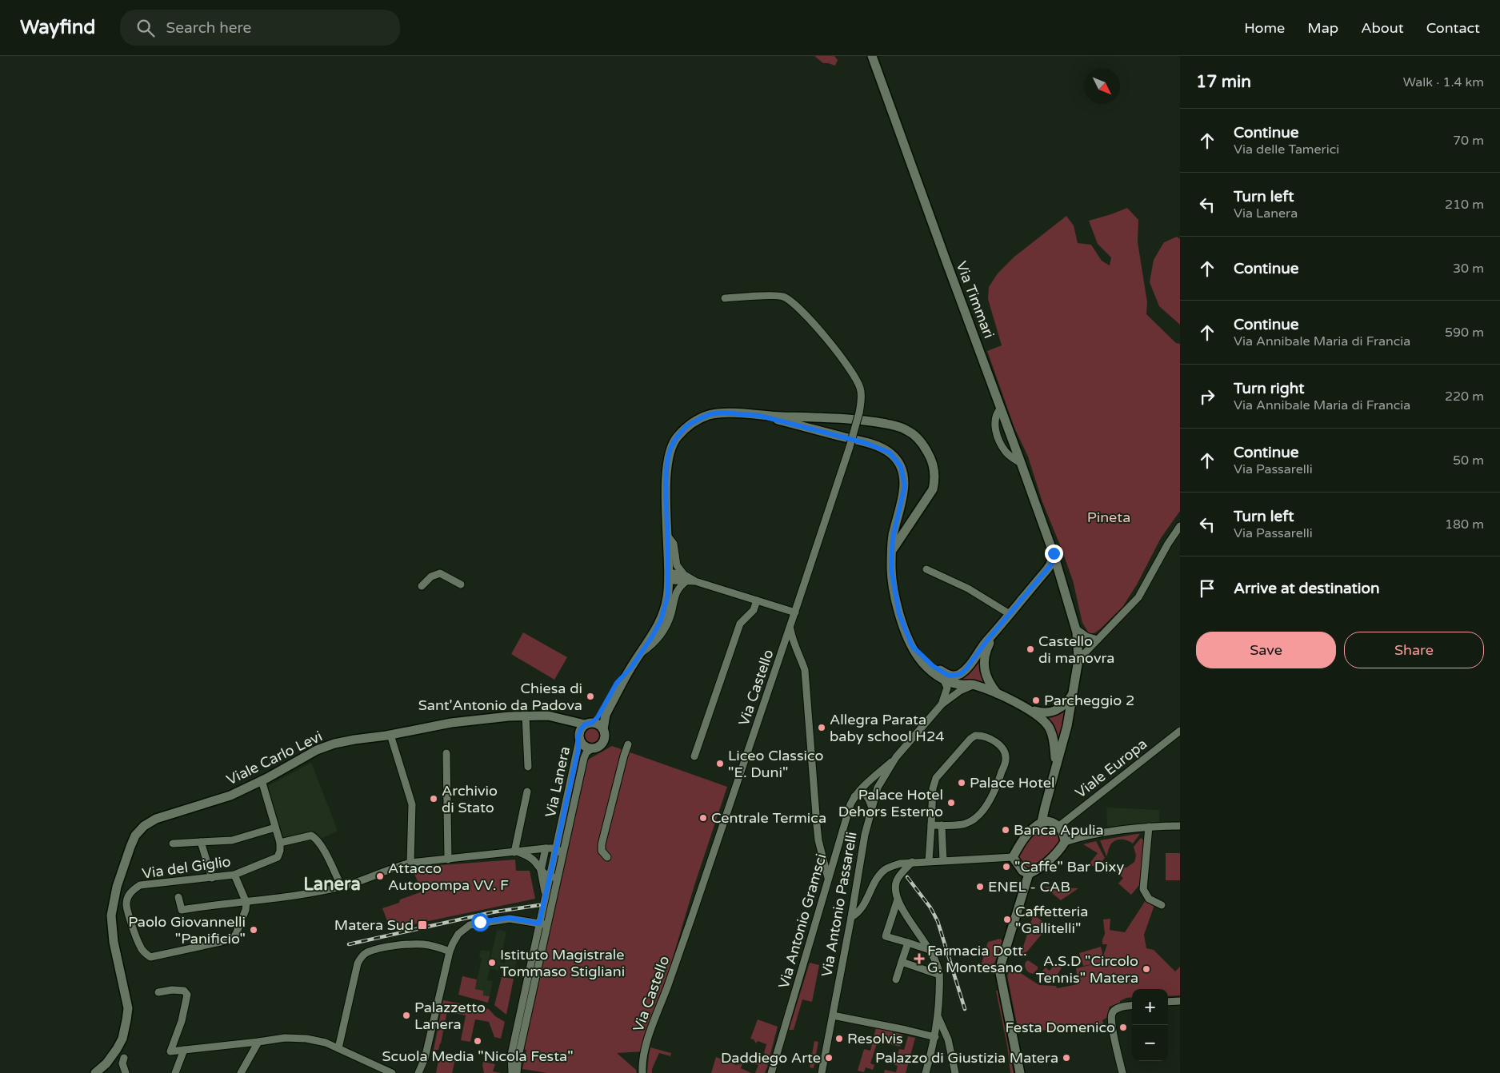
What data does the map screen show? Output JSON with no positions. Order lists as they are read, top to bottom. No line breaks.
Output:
{"streets":{"main road":["Via Timmari","Viale Carlo Levi"],"street":["Via Castello","Viale Europa","Via Lanera","Via del Giglio","Via Antonio Passarelli","Via Antonio Gramsci"]},"crossings":[["Viale Carlo Levi","Via Lanera"],["Via Antonio Passarelli","Via Antonio Gramsci"]],"districts":["Lanera"],"parks":["Pineta"],"places":{"other":["Castello di manovra","Chiesa di Sant'Antonio da Padova","Parcheggio 2","Allegra Parata baby school H24","Liceo Classico \"E. Duni\"","Palace Hotel","Archivio di Stato","Palace Hotel Dehors Esterno","Centrale Termica","Banca Apulia","\"Caffe\" Bar Dixy","Attacco Autopompa VV. F","ENEL - CAB","Caffetteria \"Gallitelli\"","Paolo Giovannelli \"Panificio\"","Istituto Magistrale Tommaso Stigliani","A.S.D \"Circolo Tennis\" Matera","Palazzetto Lanera","Festa Domenico","Resolvis","Scuola Media \"Nicola Festa\"","Daddiego Arte","Palazzo di Giustizia Matera"],"transit":["Matera Sud"],"health":["Farmacia Dott. G. Montesano"]},"north":"bottom right","page":{"header":"Wayfind","search":"Search here","nav":["Home","Map","About","Contact"],"heading":["17 min","Walk · 1.4 km"],"list":[["Continue","Via delle Tamerici","70 m"],["Turn left","Via Lanera","210 m"],["Continue","30 m"],["Continue","Via Annibale Maria di Francia","590 m"],["Turn right","Via Annibale Maria di Francia","220 m"],["Continue","Via Passarelli","50 m"],["Turn left","Via Passarelli","180 m"],"Arrive at destination"],"buttons":["Save","Share"],"map_buttons":["+","−"]}}
